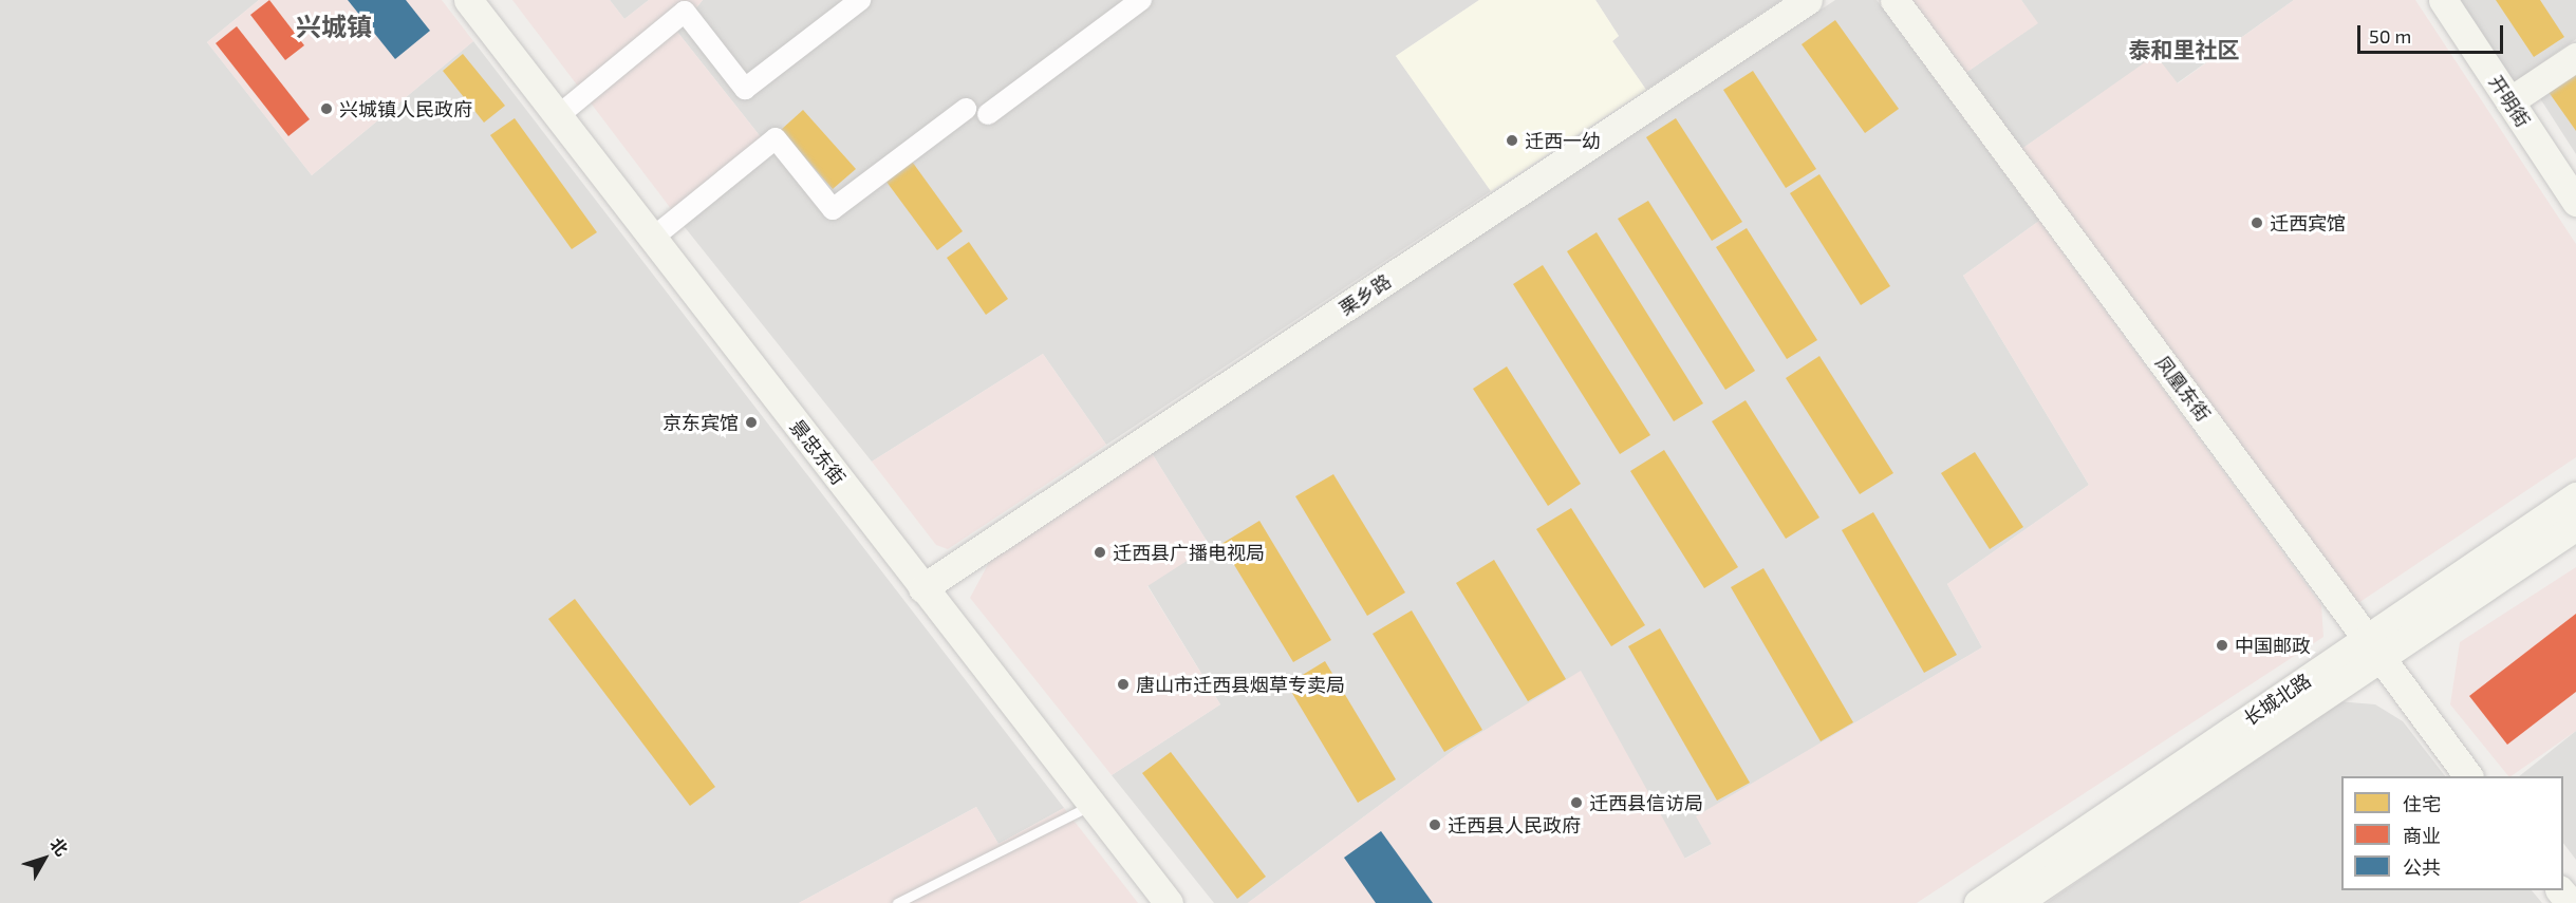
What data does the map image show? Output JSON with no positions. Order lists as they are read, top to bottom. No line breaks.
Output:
{"streets":{"main road":["开明街","栗乡路","凤凰东街","景忠东街","长城北路"]},"crossings":[["栗乡路","景忠东街"],["凤凰东街","长城北路"]],"districts":["兴城镇","泰和里社区"],"places":["兴城镇人民政府","迁西一幼","迁西宾馆","京东宾馆","迁西县广播电视局","中国邮政","唐山市迁西县烟草专卖局","迁西县信访局","迁西县人民政府"],"legend":["住宅","商业","公共"],"scale_bar":"50 m","north":"top right"}
